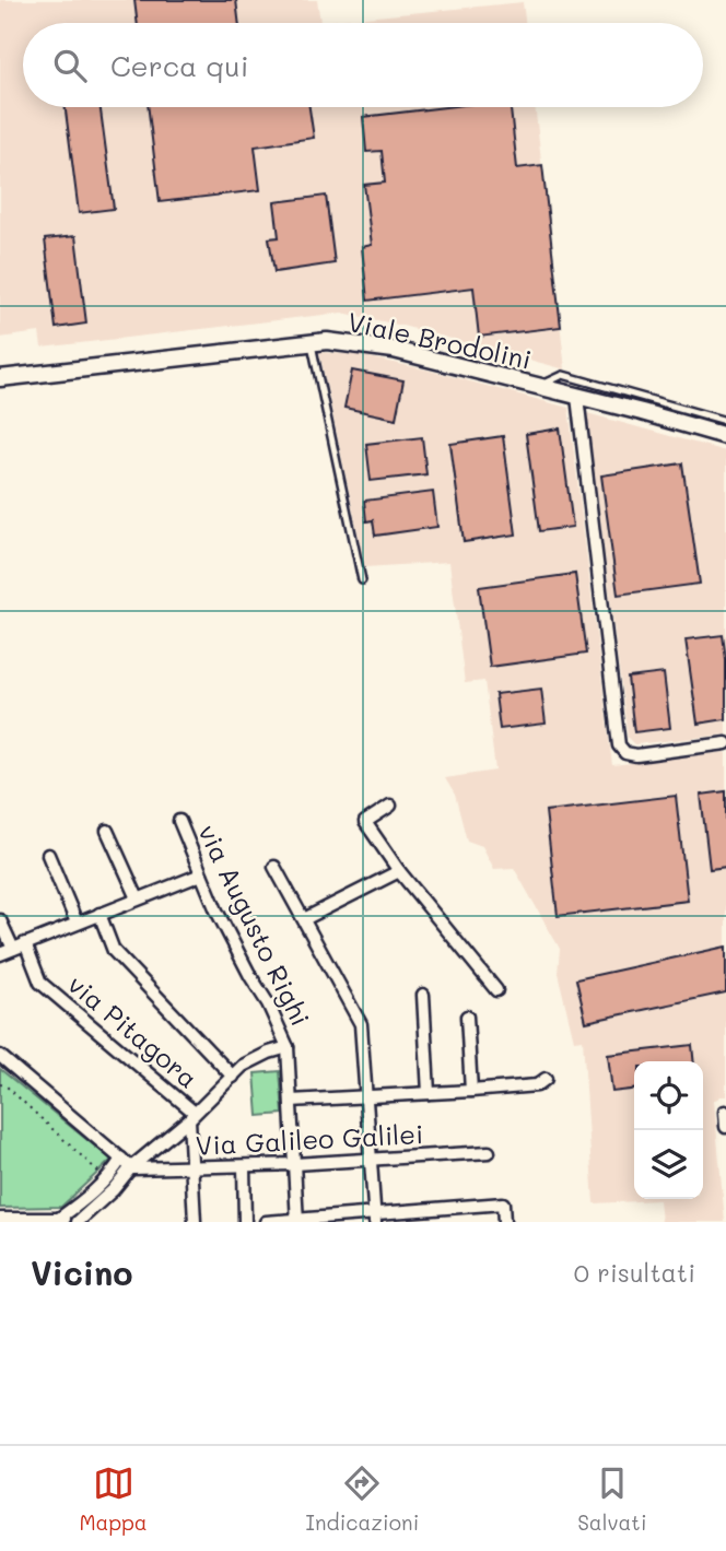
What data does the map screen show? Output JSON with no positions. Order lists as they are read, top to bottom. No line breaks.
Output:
{"streets":{"street":["Viale Brodolini","via Augusto Righi","via Pitagora","Via Galileo Galilei"]},"page":{"search":"Cerca qui","heading":["Vicino","0 risultati"],"nav":["Mappa","Indicazioni","Salvati"]}}
